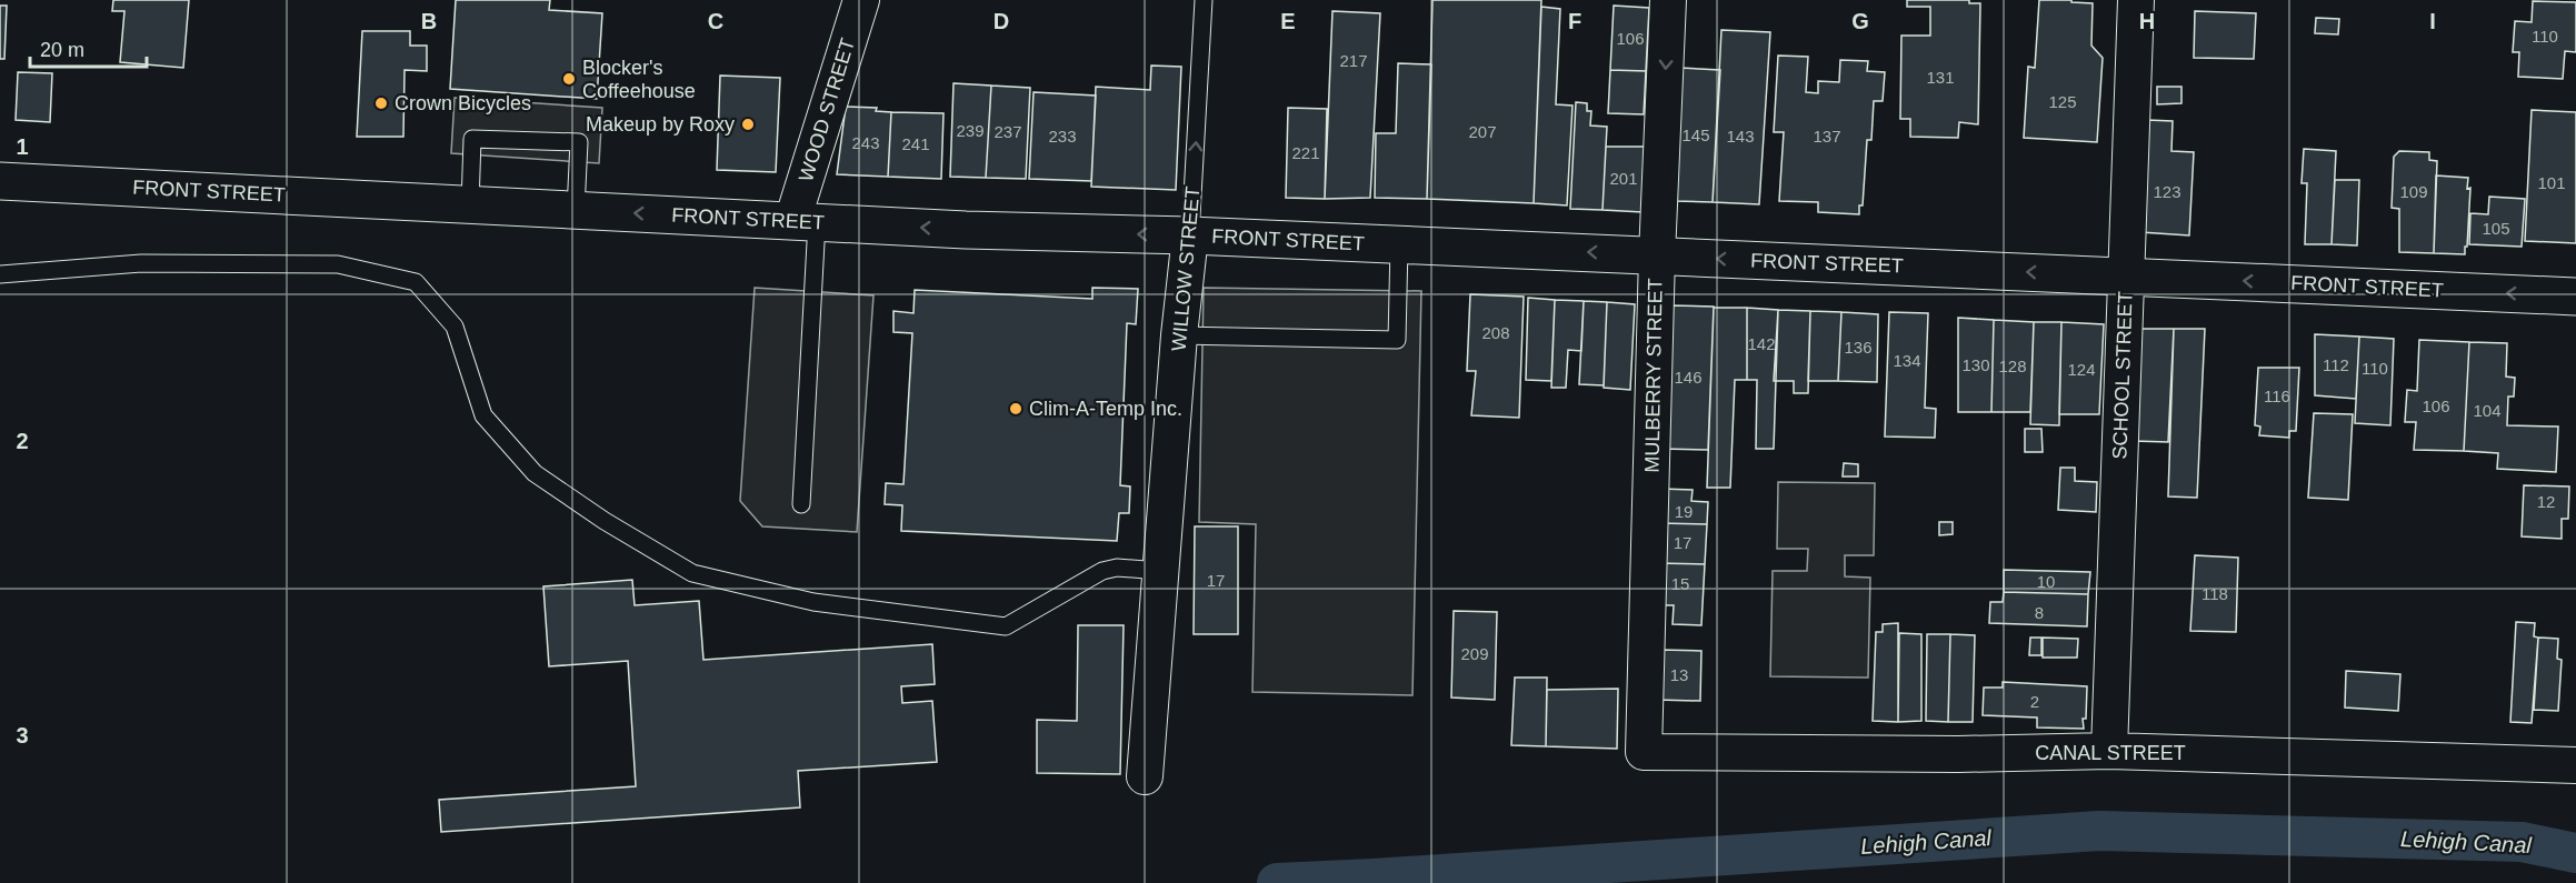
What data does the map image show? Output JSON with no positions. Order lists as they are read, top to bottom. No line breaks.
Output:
{"streets":{"main road":["FRONT STREET"],"street":["WOOD STREET","WILLOW STREET","MULBERRY STREET","SCHOOL STREET","CANAL STREET"]},"crossings":[["WOOD STREET","FRONT STREET"],["FRONT STREET","WILLOW STREET"],["FRONT STREET","MULBERRY STREET"],["FRONT STREET","SCHOOL STREET"],["MULBERRY STREET","CANAL STREET"],["SCHOOL STREET","CANAL STREET"]],"one_way":["FRONT STREET"],"water":["Lehigh Canal"],"places":["Blocker's Coffeehouse","Crown Bicycles","Makeup by Roxy","Clim-A-Temp Inc."],"house_numbers":["110","106","217","131","125","239","237","207","145","233","143","137","243","241","221","201","101","123","109","105","208","142","136","134","130","112","128","110","124","146","116","106","104","12","19","17","17","10","15","118","8","209","13","2"],"scale_bar":"20 m","grid":{"columns":["B","C","D","E","F","G","H","I"],"rows":["1","2","3"]}}
